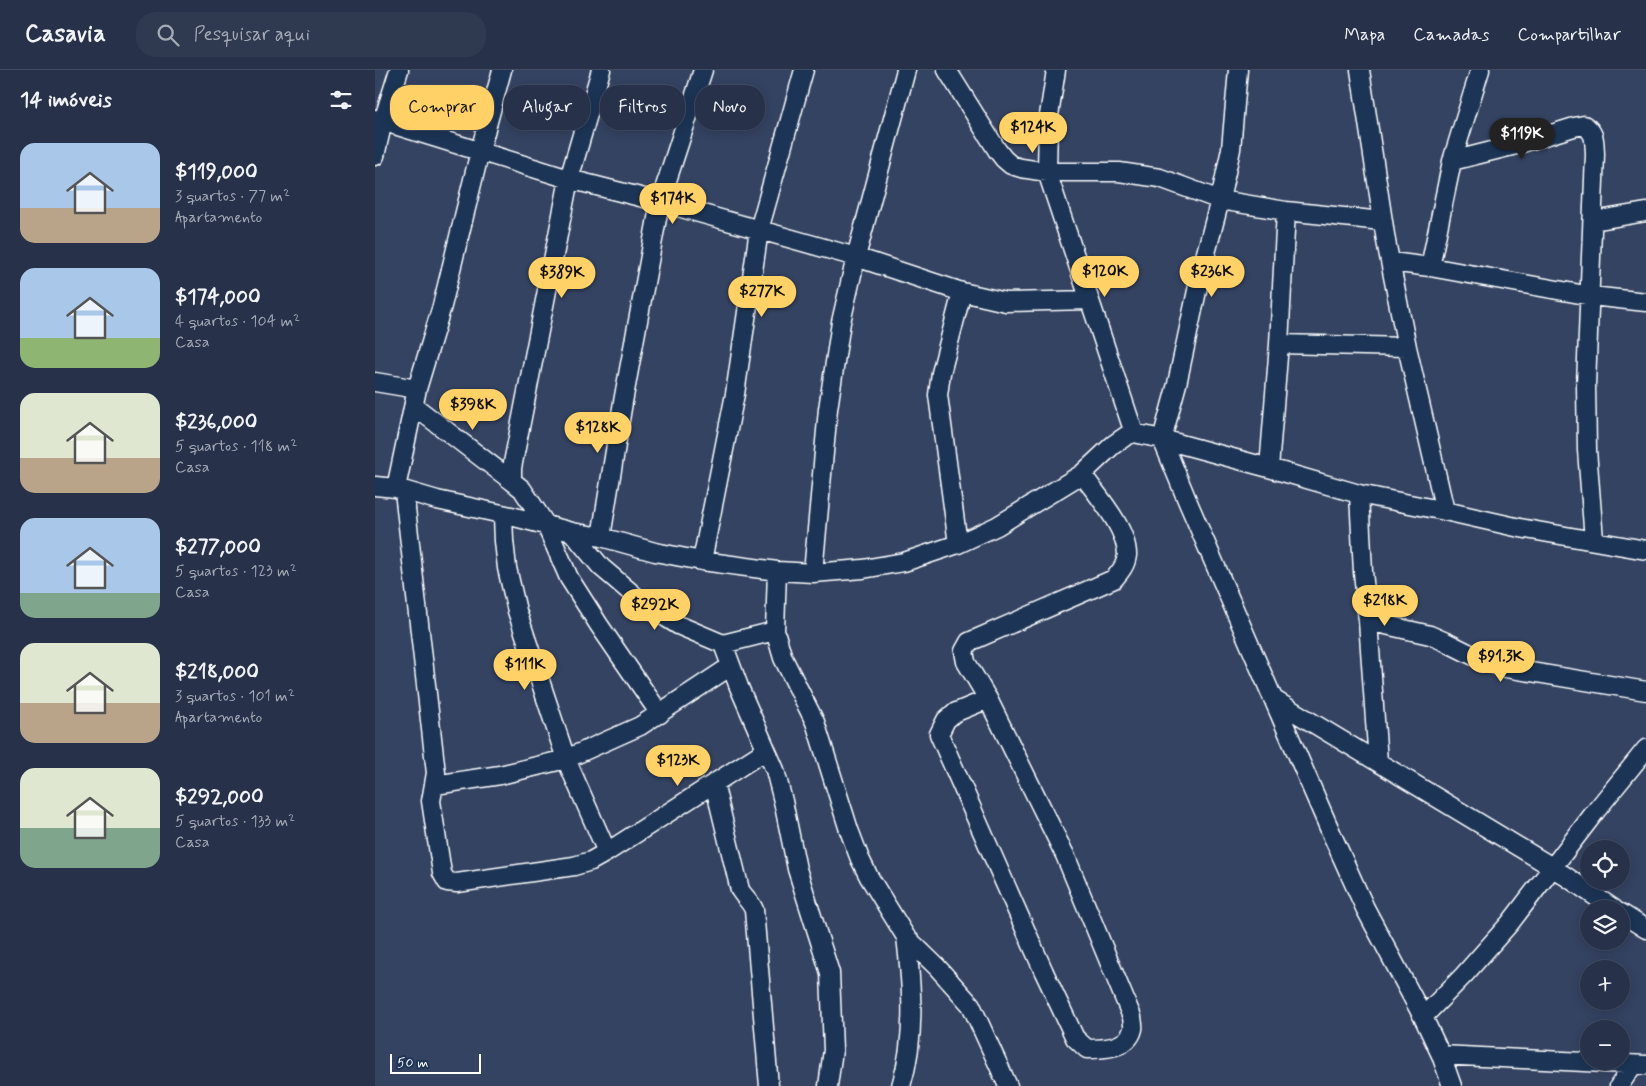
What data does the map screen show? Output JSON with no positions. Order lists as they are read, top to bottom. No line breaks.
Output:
{"scale_bar":"50 m","page":{"header":"Casavia","search":"Pesquisar aqui","nav":["Mapa","Camadas","Compartilhar"],"heading":"14 imóveis","chip":["Comprar","Alugar","Filtros","Novo"],"price":["$124K","$119K","$174K","$120K","$236K","$389K","$277K","$398K","$128K","$218K","$292K","$91.3K","$111K","$123K"],"list":[{"name":"$119,000","note":"3 quartos · 77 m² · Apartamento"},{"name":"$174,000","note":"4 quartos · 104 m² · Casa"},{"name":"$236,000","note":"5 quartos · 118 m² · Casa"},{"name":"$277,000","note":"5 quartos · 123 m² · Casa"},{"name":"$218,000","note":"3 quartos · 101 m² · Apartamento"},{"name":"$292,000","note":"5 quartos · 133 m² · Casa"}],"map_buttons":["+","−"],"scale":"50 m"}}
